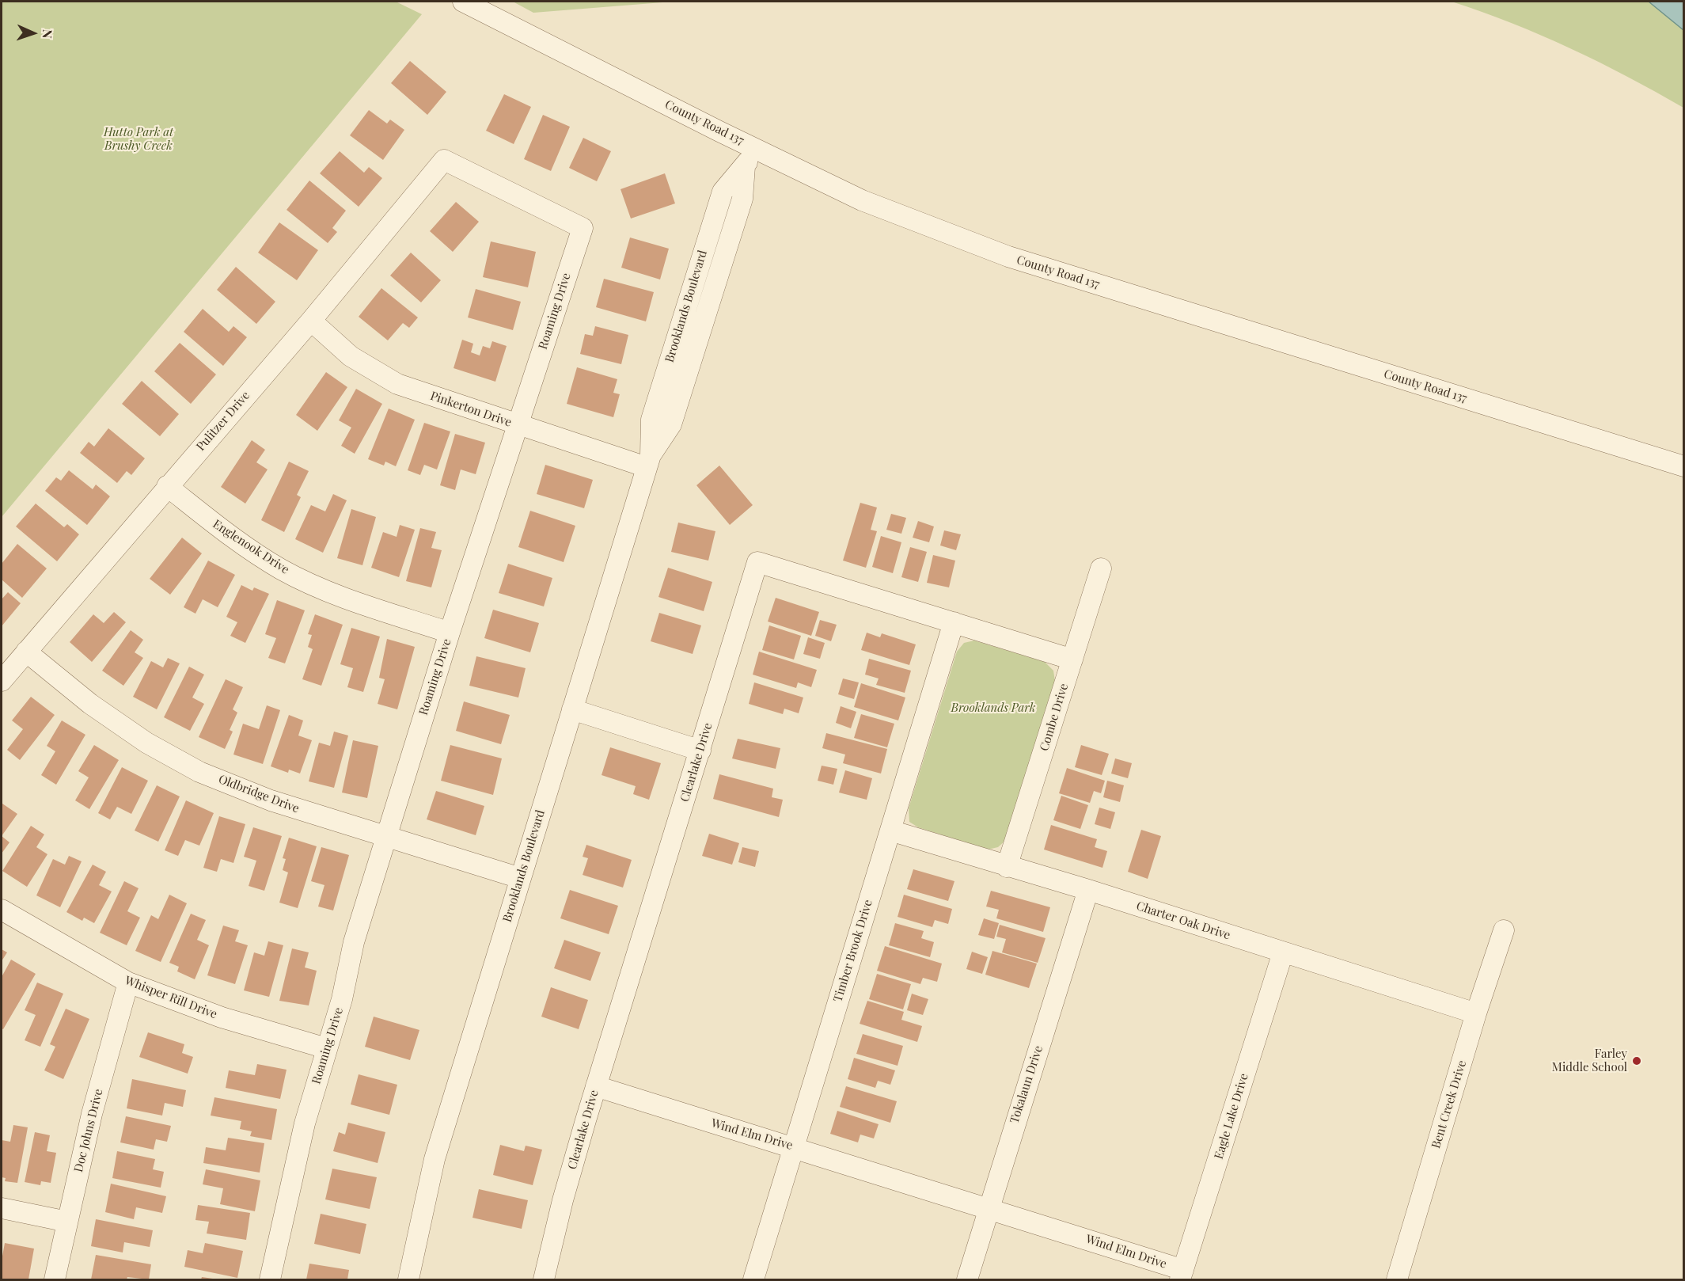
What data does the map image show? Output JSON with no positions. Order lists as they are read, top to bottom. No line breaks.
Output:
{"streets":{"street":["County Road 137","Brooklands Boulevard","Roaming Drive","Pinkerton Drive","Pulitzer Drive","Englenook Drive","Combe Drive","Clearlake Drive","Oldbridge Drive","Charter Oak Drive","Timber Brook Drive","Whisper Rill Drive","Tokalaun Drive","Bent Creek Drive","Eagle Lake Drive","Doc Johns Drive","Wind Elm Drive"]},"crossings":[["County Road 137","Brooklands Boulevard"],["Brooklands Boulevard","Pinkerton Drive"],["Brooklands Boulevard","Oldbridge Drive"],["Roaming Drive","Pinkerton Drive"],["Roaming Drive","Pulitzer Drive"],["Roaming Drive","Englenook Drive"],["Roaming Drive","Oldbridge Drive"],["Roaming Drive","Whisper Rill Drive"],["Pinkerton Drive","Pulitzer Drive"],["Pulitzer Drive","Englenook Drive"],["Pulitzer Drive","Oldbridge Drive"],["Combe Drive","Clearlake Drive"],["Combe Drive","Charter Oak Drive"],["Clearlake Drive","Timber Brook Drive"],["Clearlake Drive","Wind Elm Drive"],["Charter Oak Drive","Timber Brook Drive"],["Charter Oak Drive","Tokalaun Drive"],["Charter Oak Drive","Bent Creek Drive"],["Charter Oak Drive","Eagle Lake Drive"],["Timber Brook Drive","Wind Elm Drive"],["Whisper Rill Drive","Doc Johns Drive"],["Tokalaun Drive","Wind Elm Drive"],["Eagle Lake Drive","Wind Elm Drive"]],"parks":["Hutto Park at Brushy Creek","Brooklands Park"],"places":["Farley Middle School"],"north":"right"}
